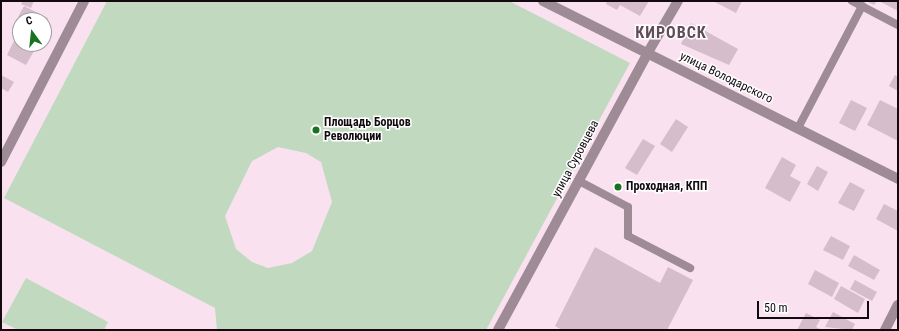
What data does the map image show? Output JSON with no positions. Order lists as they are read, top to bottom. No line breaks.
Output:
{"streets":{"street":["улица Володарского","улица Суровцева"]},"crossings":[["улица Володарского","улица Суровцева"]],"districts":["КИРОВСК"],"places":["Площадь Борцов Революции","Проходная, КПП"],"scale_bar":"50 m","north":"top"}
